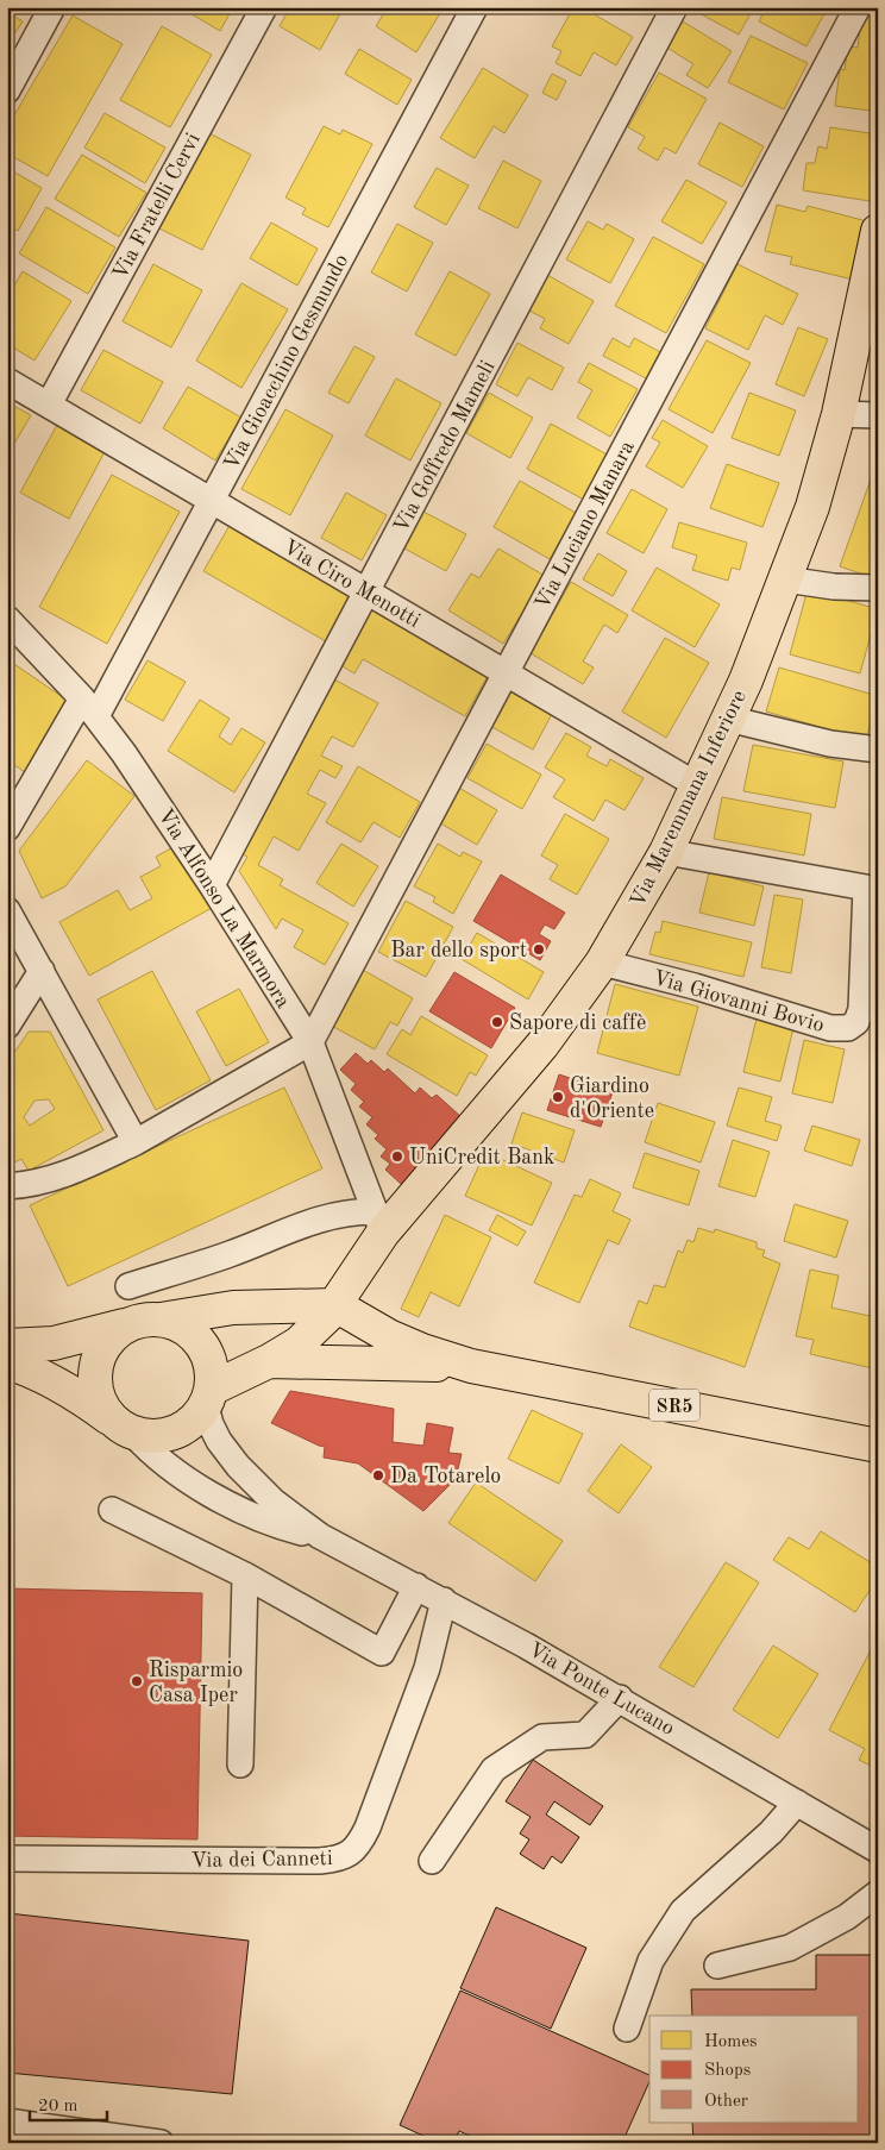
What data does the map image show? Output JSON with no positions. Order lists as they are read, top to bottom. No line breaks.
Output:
{"streets":{"main road":["Via Maremmana Inferiore","SR5"],"street":["Via Fratelli Cervi","Via Gioacchino Gesmundo","Via Goffredo Mameli","Via Luciano Manara","Via Ciro Menotti","Via Alfonso La Marmora","Via Giovanni Bovio","Via Ponte Lucano","Via dei Canneti"]},"crossings":[["Via Fratelli Cervi","Via Ciro Menotti"],["Via Gioacchino Gesmundo","Via Ciro Menotti"],["Via Gioacchino Gesmundo","Via Alfonso La Marmora"],["Via Goffredo Mameli","Via Ciro Menotti"],["Via Goffredo Mameli","Via Alfonso La Marmora"],["Via Luciano Manara","Via Ciro Menotti"],["Via Luciano Manara","Via Alfonso La Marmora"],["Via Ciro Menotti","Via Maremmana Inferiore"],["Via Maremmana Inferiore","Via Alfonso La Marmora"],["Via Maremmana Inferiore","Via Giovanni Bovio"],["Via Maremmana Inferiore","Via Ponte Lucano"],["Via Ponte Lucano","Via dei Canneti"]],"places":["Bar dello sport","Sapore di caffè","Giardino d'Oriente","UniCredit Bank","Da Totarelo","Risparmio Casa Iper"],"legend":["Homes","Shops","Other"],"scale_bar":"20 m"}
